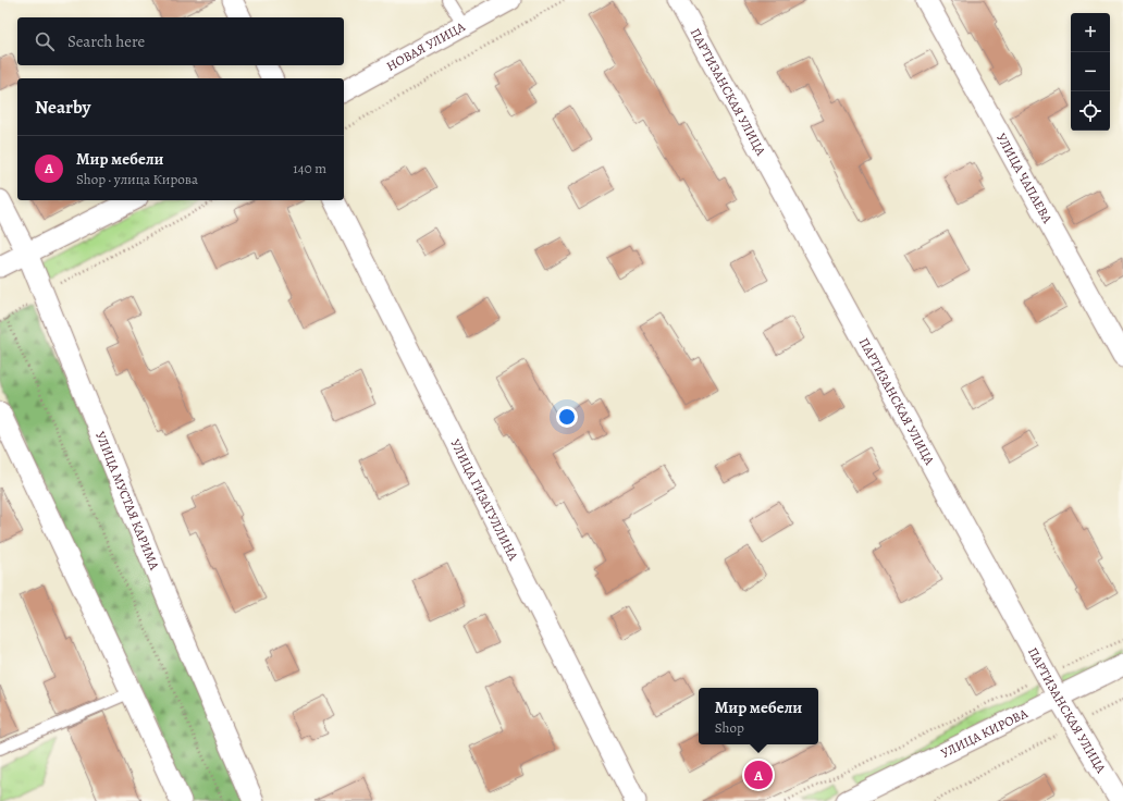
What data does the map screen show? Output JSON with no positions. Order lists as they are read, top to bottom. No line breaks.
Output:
{"streets":{"street":["НОВАЯ УЛИЦА","ПАРТИЗАНСКАЯ УЛИЦА","УЛИЦА ЧАПАЕВА","УЛИЦА ГИЗАТУЛЛИНА","УЛИЦА МУСТАЯ КАРИМА","УЛИЦА КИРОВА"]},"crossings":[["ПАРТИЗАНСКАЯ УЛИЦА","УЛИЦА КИРОВА"]],"page":{"map_buttons":["+","−"],"search":"Search here","heading":"Nearby","list":[{"mark":"A","name":"Мир мебели","note":"Shop · улица Кирова","value":"140 m"}],"popup":["Мир мебели","Shop"],"pins":"A"}}
